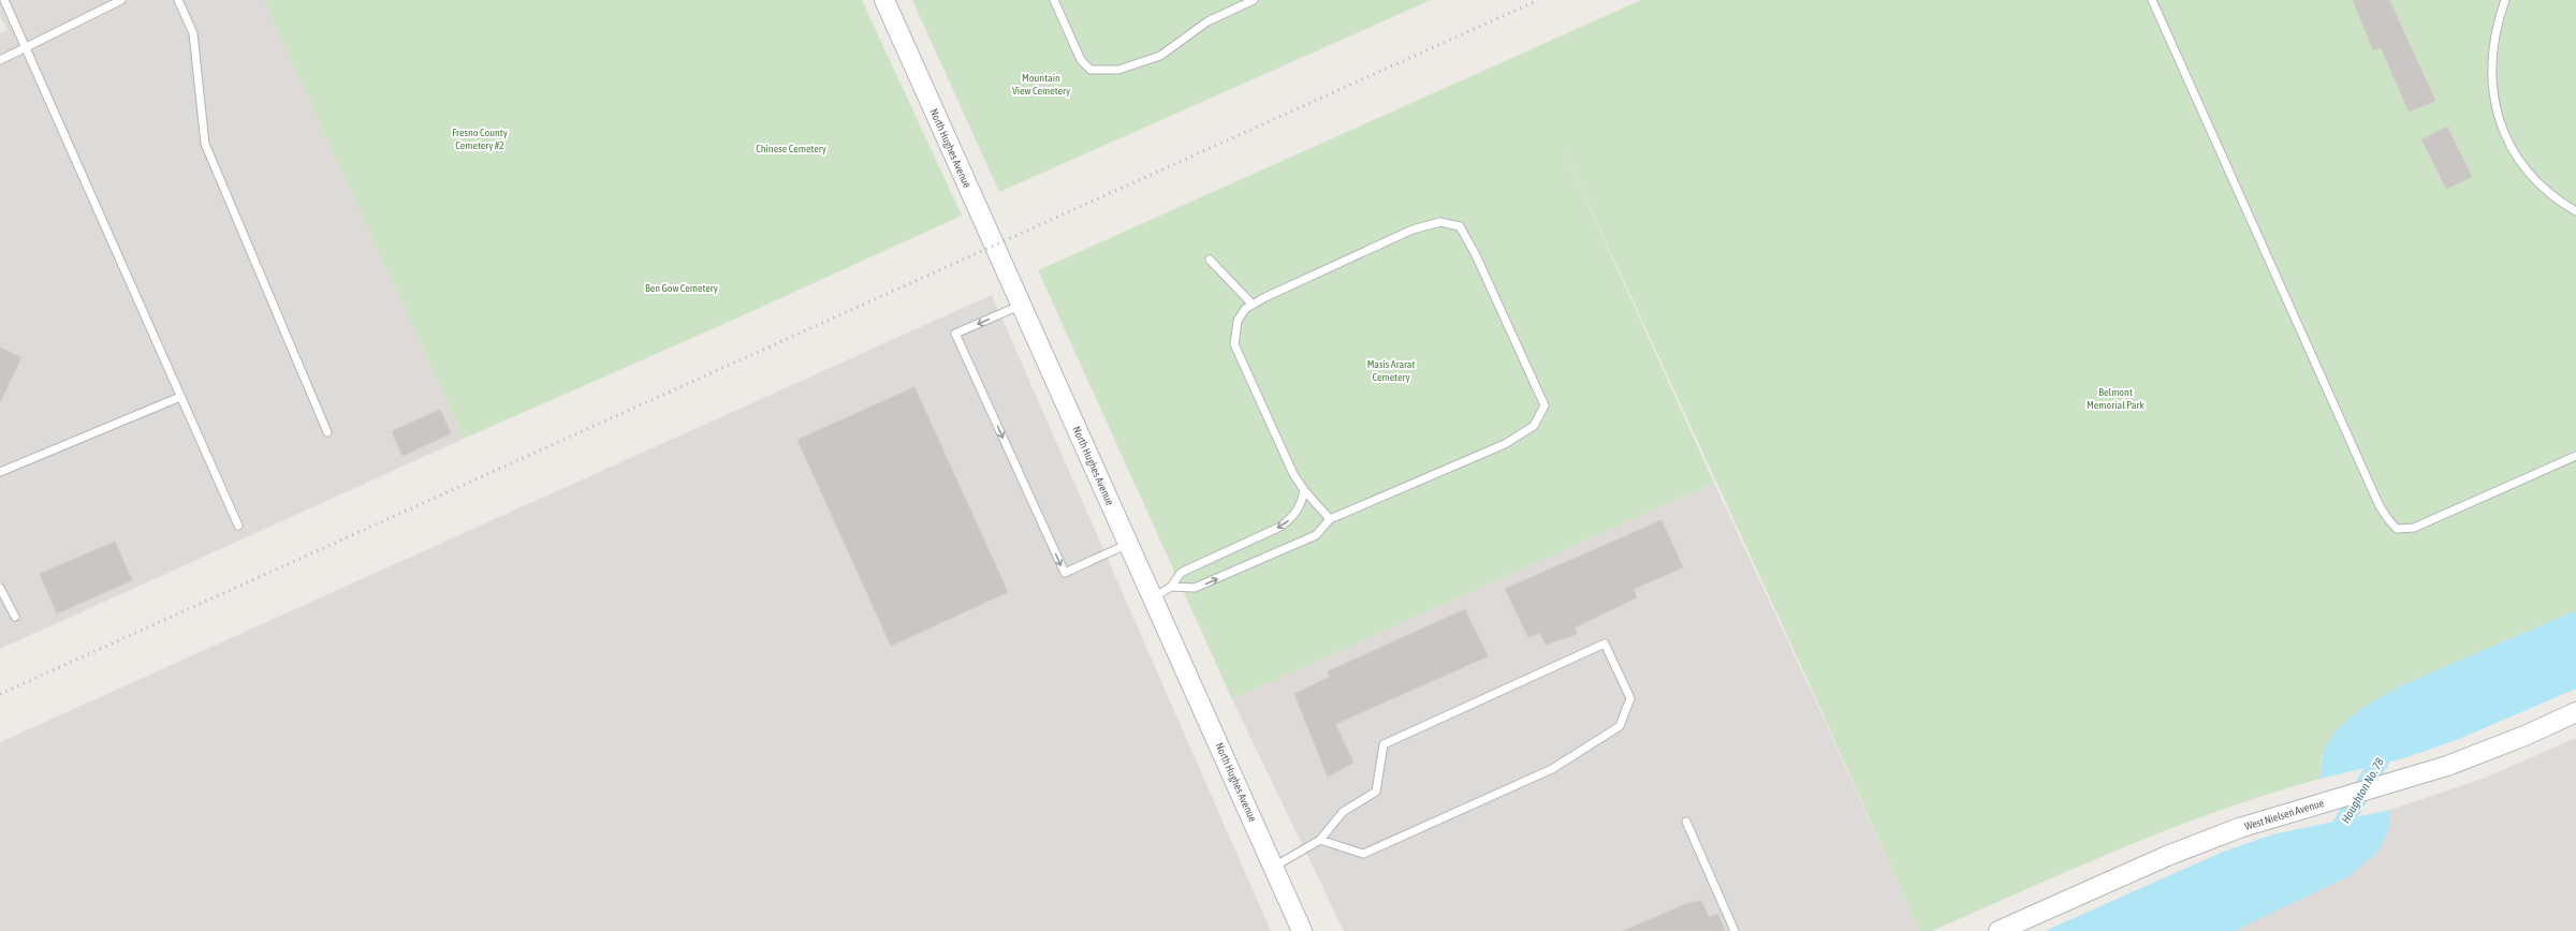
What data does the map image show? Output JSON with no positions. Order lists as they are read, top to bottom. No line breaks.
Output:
{"streets":{"street":["North Hughes Avenue","West Nielsen Avenue"]},"water":["Houghton No. 78"],"parks":["Mountain View Cemetery","Fresno County Cemetery #2","Chinese Cemetery","Ben Gow Cemetery","Masis Ararat Cemetery","Belmont Memorial Park"]}
